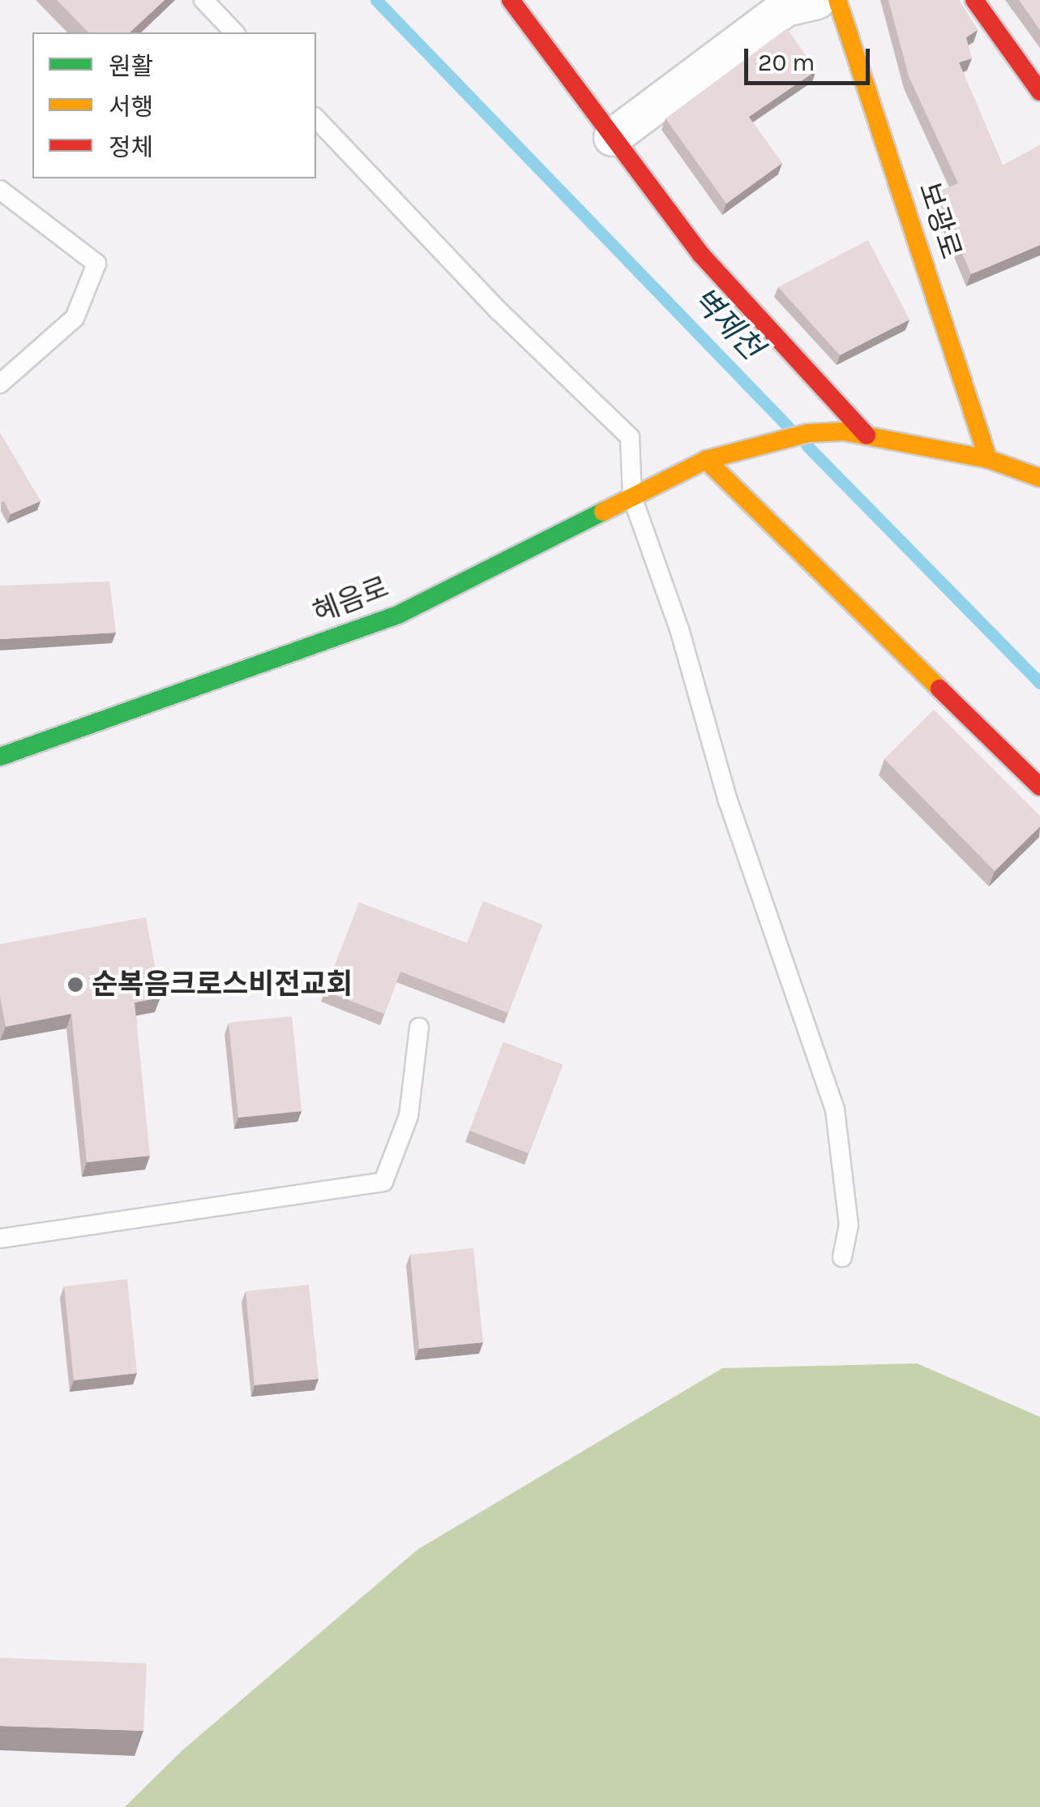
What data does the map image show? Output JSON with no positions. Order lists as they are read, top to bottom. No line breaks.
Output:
{"streets":{"main road":["보광로","혜음로"]},"water":["벽제천"],"places":["순복음크로스비전교회"],"legend":["원활","서행","정체"],"scale_bar":"20 m"}
